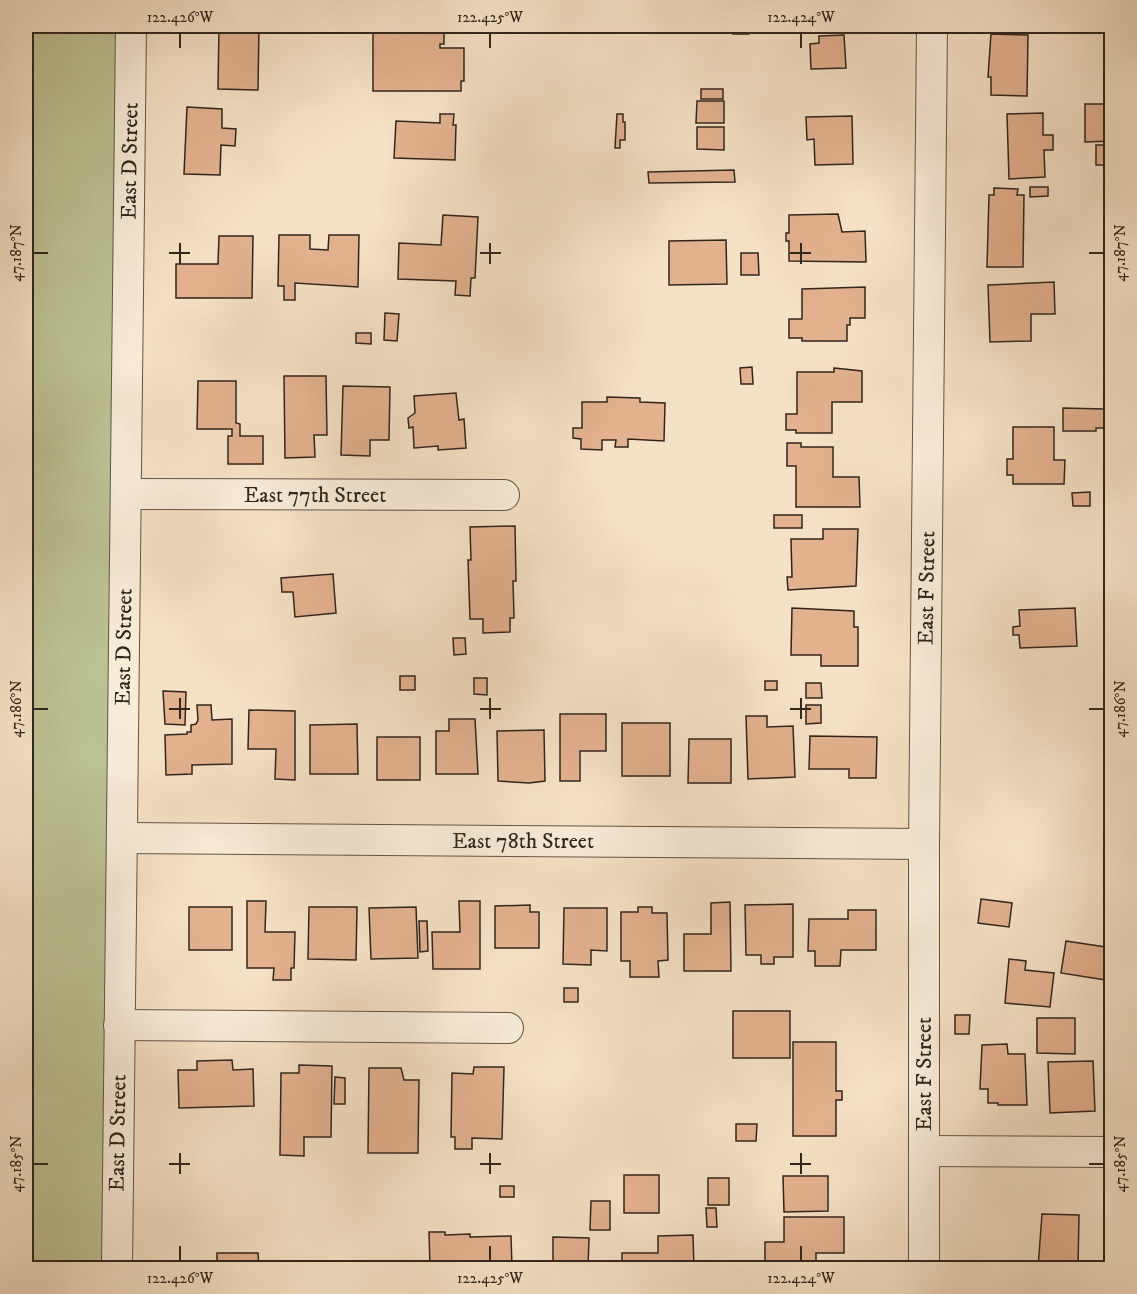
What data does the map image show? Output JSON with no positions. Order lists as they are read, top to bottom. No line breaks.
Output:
{"streets":{"street":["East D Street","East 77th Street","East F Street","East 78th Street"]},"crossings":[["East D Street","East 77th Street"],["East D Street","East 78th Street"],["East F Street","East 78th Street"]],"coordinates":["122.426°W","122.425°W","122.424°W","47.187°N","47.186°N","47.185°N"]}
